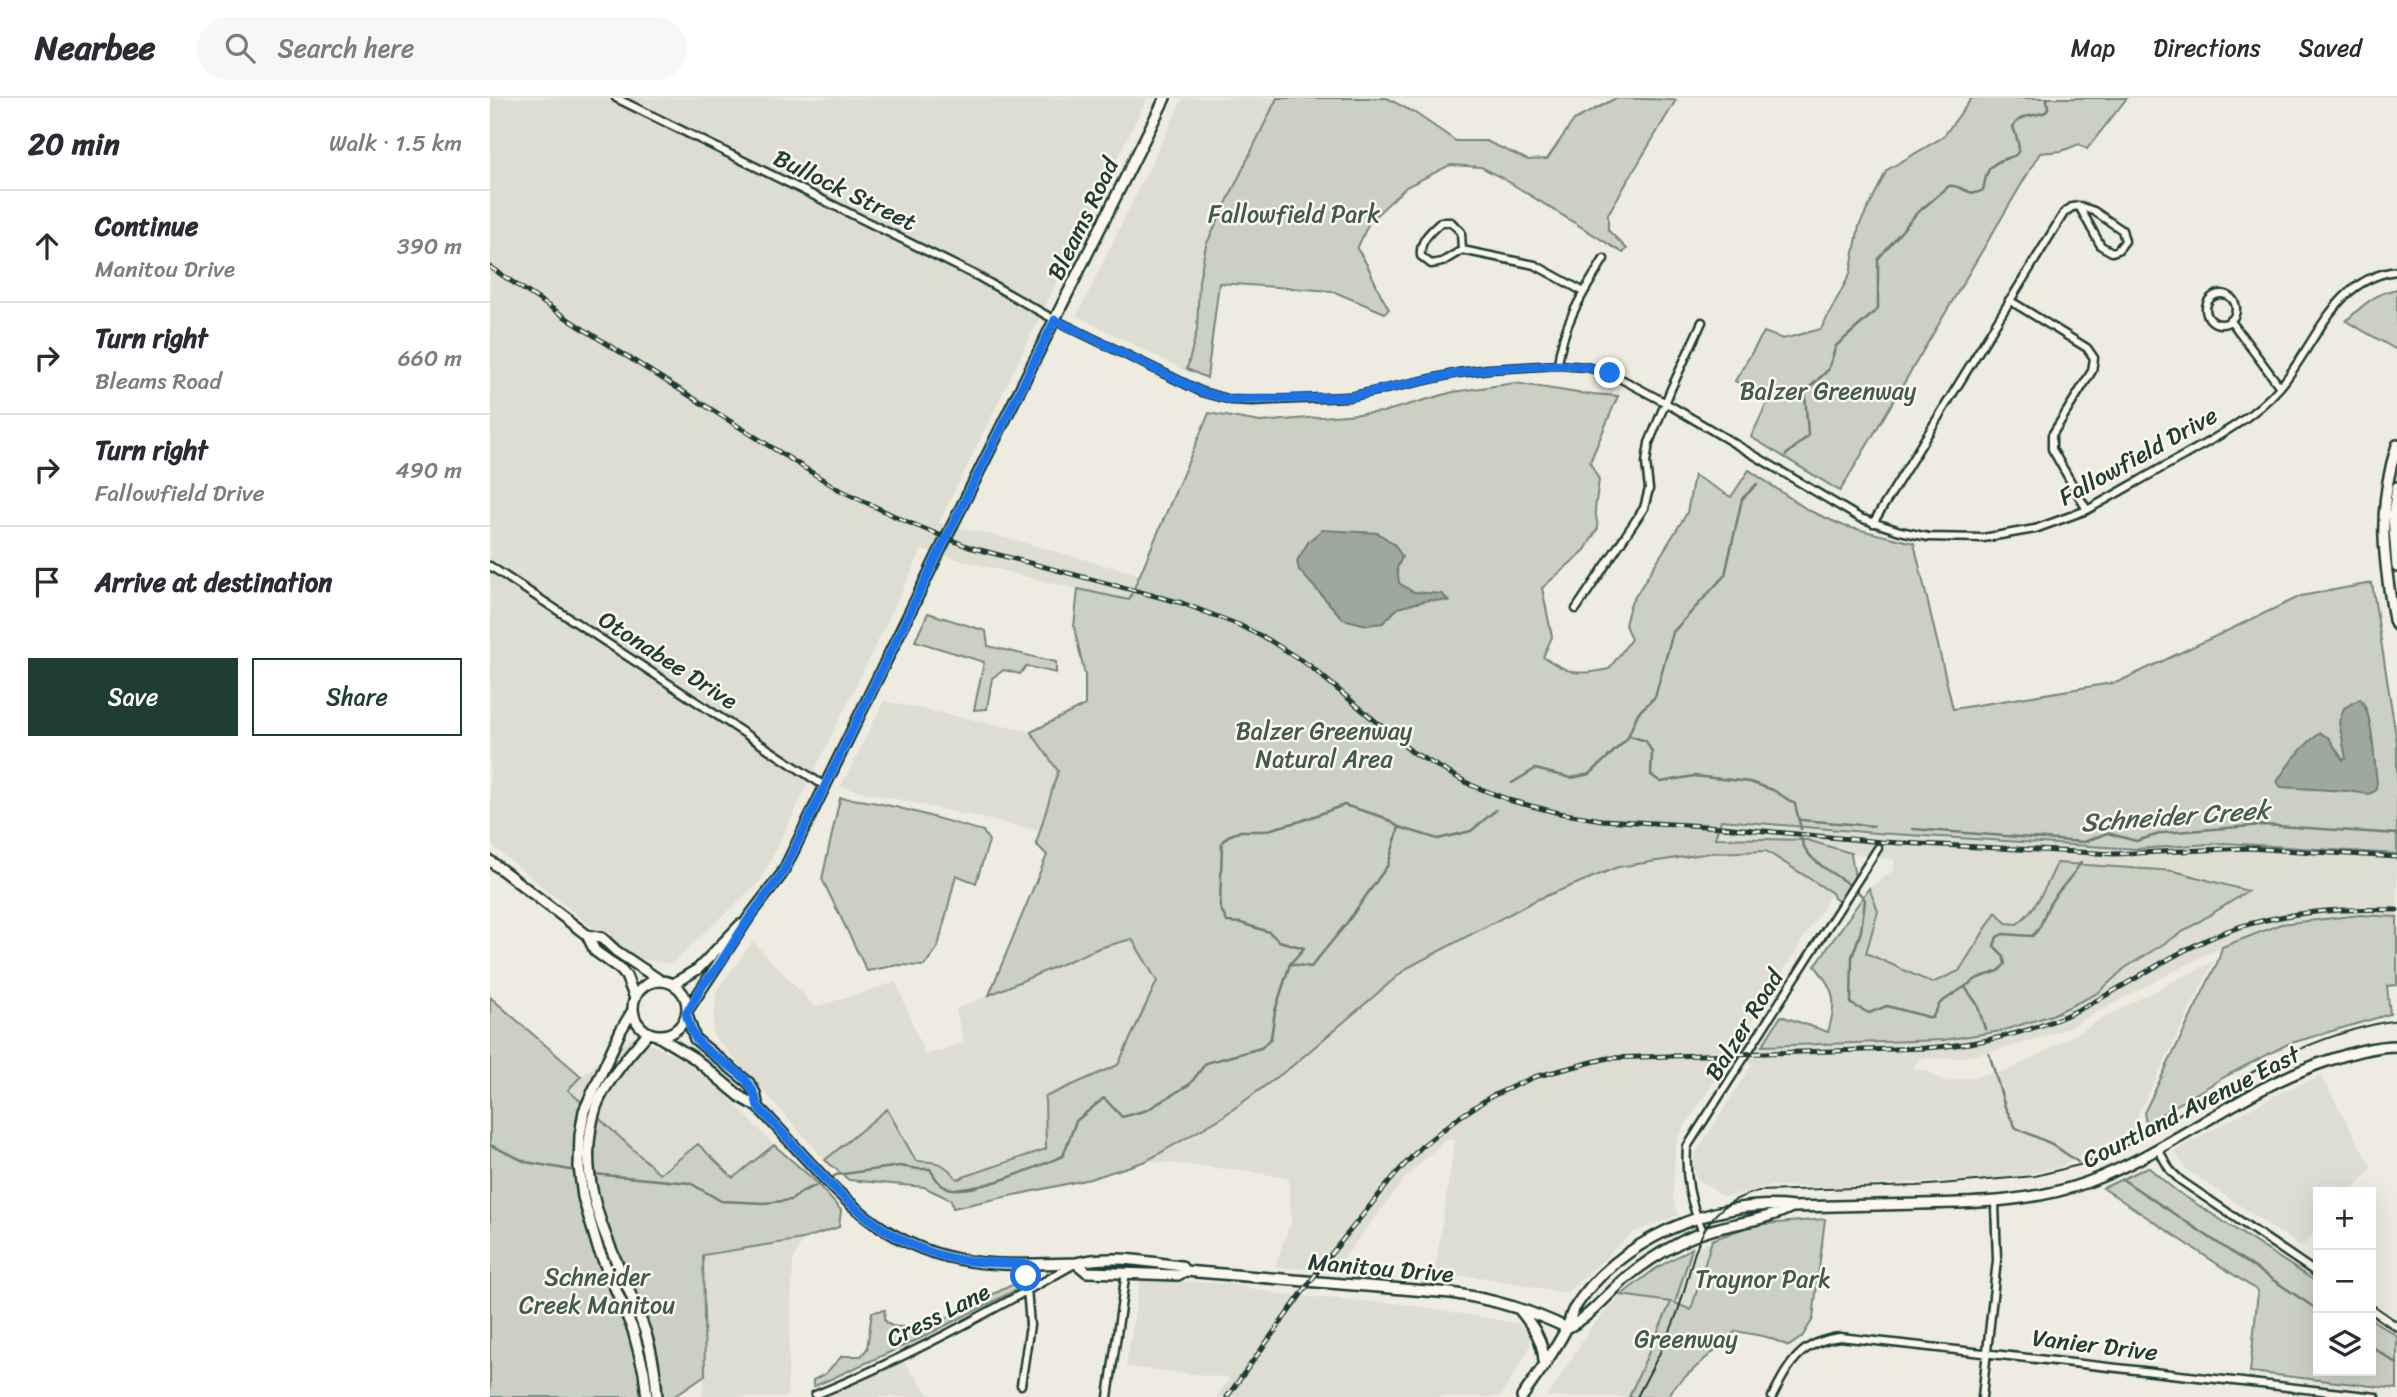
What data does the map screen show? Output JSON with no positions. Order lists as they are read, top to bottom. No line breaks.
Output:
{"streets":{"main road":["Bleams Road","Courtland Avenue East","Manitou Drive"],"street":["Bullock Street","Fallowfield Drive","Otonabee Drive","Balzer Road","Cress Lane","Vanier Drive"]},"crossings":[["Bullock Street","Bleams Road"],["Bullock Street","Fallowfield Drive"],["Bleams Road","Fallowfield Drive"],["Bleams Road","Otonabee Drive"],["Bleams Road","Manitou Drive"],["Balzer Road","Courtland Avenue East"],["Courtland Avenue East","Manitou Drive"],["Manitou Drive","Cress Lane"]],"water":["Schneider Creek"],"parks":["Fallowfield Park","Balzer Greenway","Balzer Greenway Natural Area","Schneider Creek Manitou","Traynor Park","Greenway"],"page":{"header":"Nearbee","search":"Search here","nav":["Map","Directions","Saved"],"heading":["20 min","Walk · 1.5 km"],"list":[["Continue","Manitou Drive","390 m"],["Turn right","Bleams Road","660 m"],["Turn right","Fallowfield Drive","490 m"],"Arrive at destination"],"buttons":["Save","Share"],"map_buttons":["+","−"]}}
